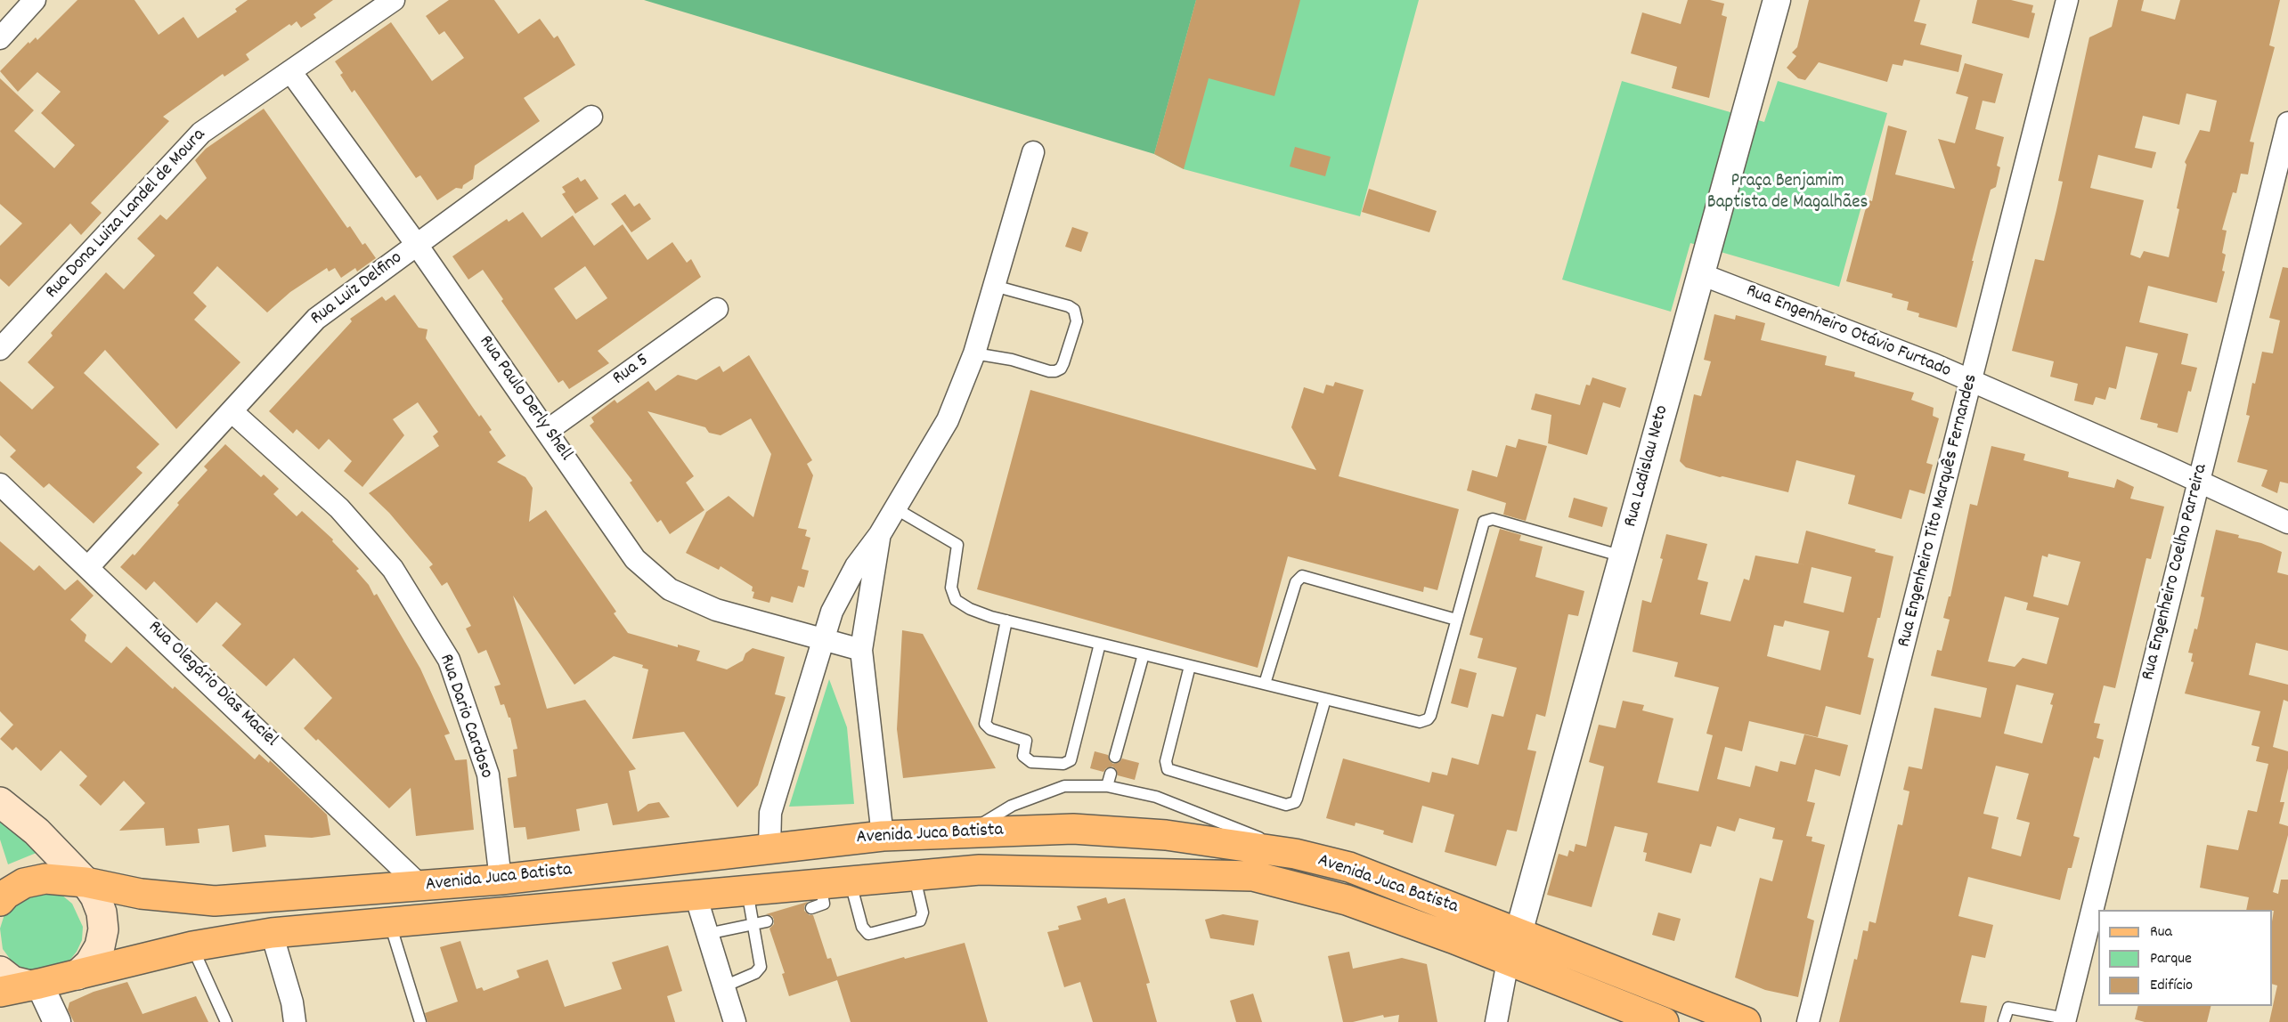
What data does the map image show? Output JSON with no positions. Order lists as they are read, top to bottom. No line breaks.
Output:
{"streets":{"main road":["Avenida Juca Batista"],"street":["Rua Dona Luiza Landel de Moura","Rua Luiz Delfino","Rua Engenheiro Otávio Furtado","Rua 5","Rua Paulo Derly Shell","Rua Ladislau Neto","Rua Engenheiro Tito Marquês Fernandes","Rua Engenheiro Coelho Parreira","Rua Olegário Dias Maciel","Rua Dario Cardoso"]},"crossings":[["Rua Dona Luiza Landel de Moura","Rua Paulo Derly Shell"],["Rua Luiz Delfino","Rua Paulo Derly Shell"],["Rua Luiz Delfino","Rua Olegário Dias Maciel"],["Rua Luiz Delfino","Rua Dario Cardoso"],["Rua Engenheiro Otávio Furtado","Rua Ladislau Neto"],["Rua Engenheiro Otávio Furtado","Rua Engenheiro Tito Marquês Fernandes"],["Rua Engenheiro Otávio Furtado","Rua Engenheiro Coelho Parreira"],["Rua 5","Rua Paulo Derly Shell"],["Rua Ladislau Neto","Avenida Juca Batista"],["Rua Olegário Dias Maciel","Avenida Juca Batista"],["Rua Dario Cardoso","Avenida Juca Batista"]],"parks":["Praça Benjamim Baptista de Magalhães"],"legend":["Rua","Parque","Edifício"]}
